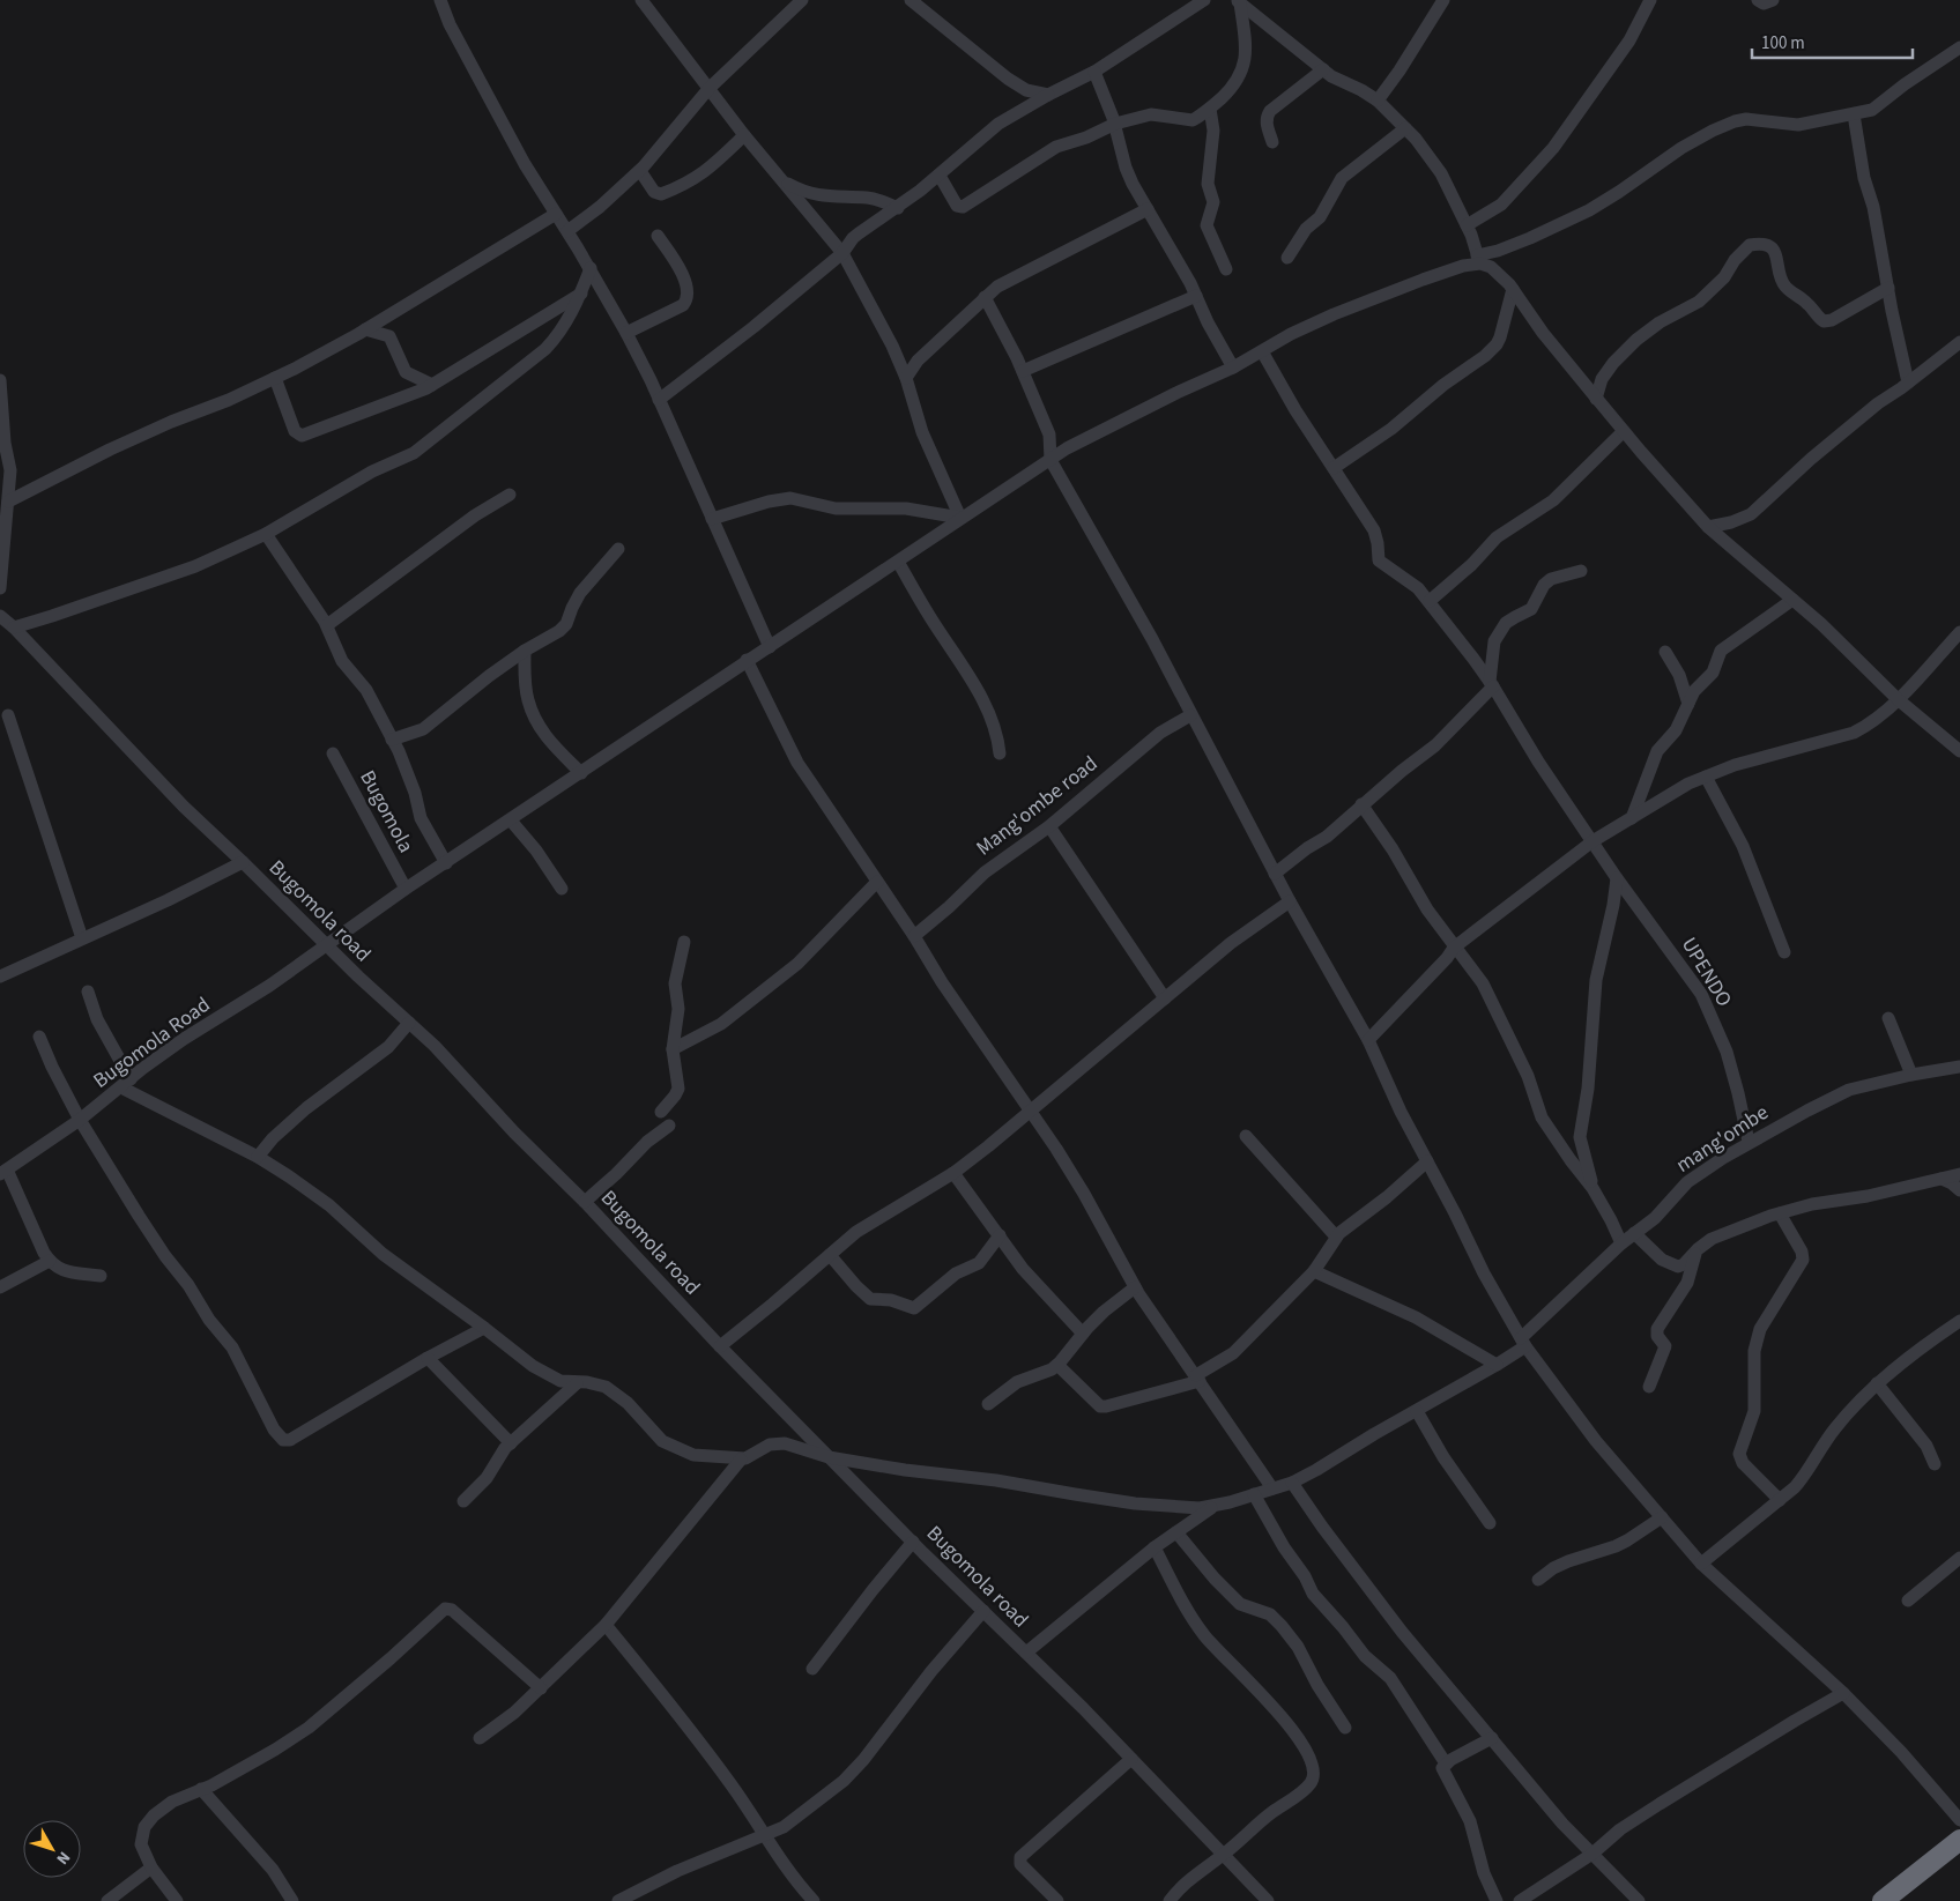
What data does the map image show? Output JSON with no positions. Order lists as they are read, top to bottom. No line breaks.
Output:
{"streets":{"street":["Mang'ombe road","Bugomola","Bugomola road","UPENDO","Bugomola Road","mang'ombe"]},"crossings":[["Bugomola","Bugomola Road"],["Bugomola road","Bugomola Road"],["UPENDO","Bugomola Road"],["UPENDO","mang'ombe"]],"scale_bar":"100 m","north":"bottom right"}
